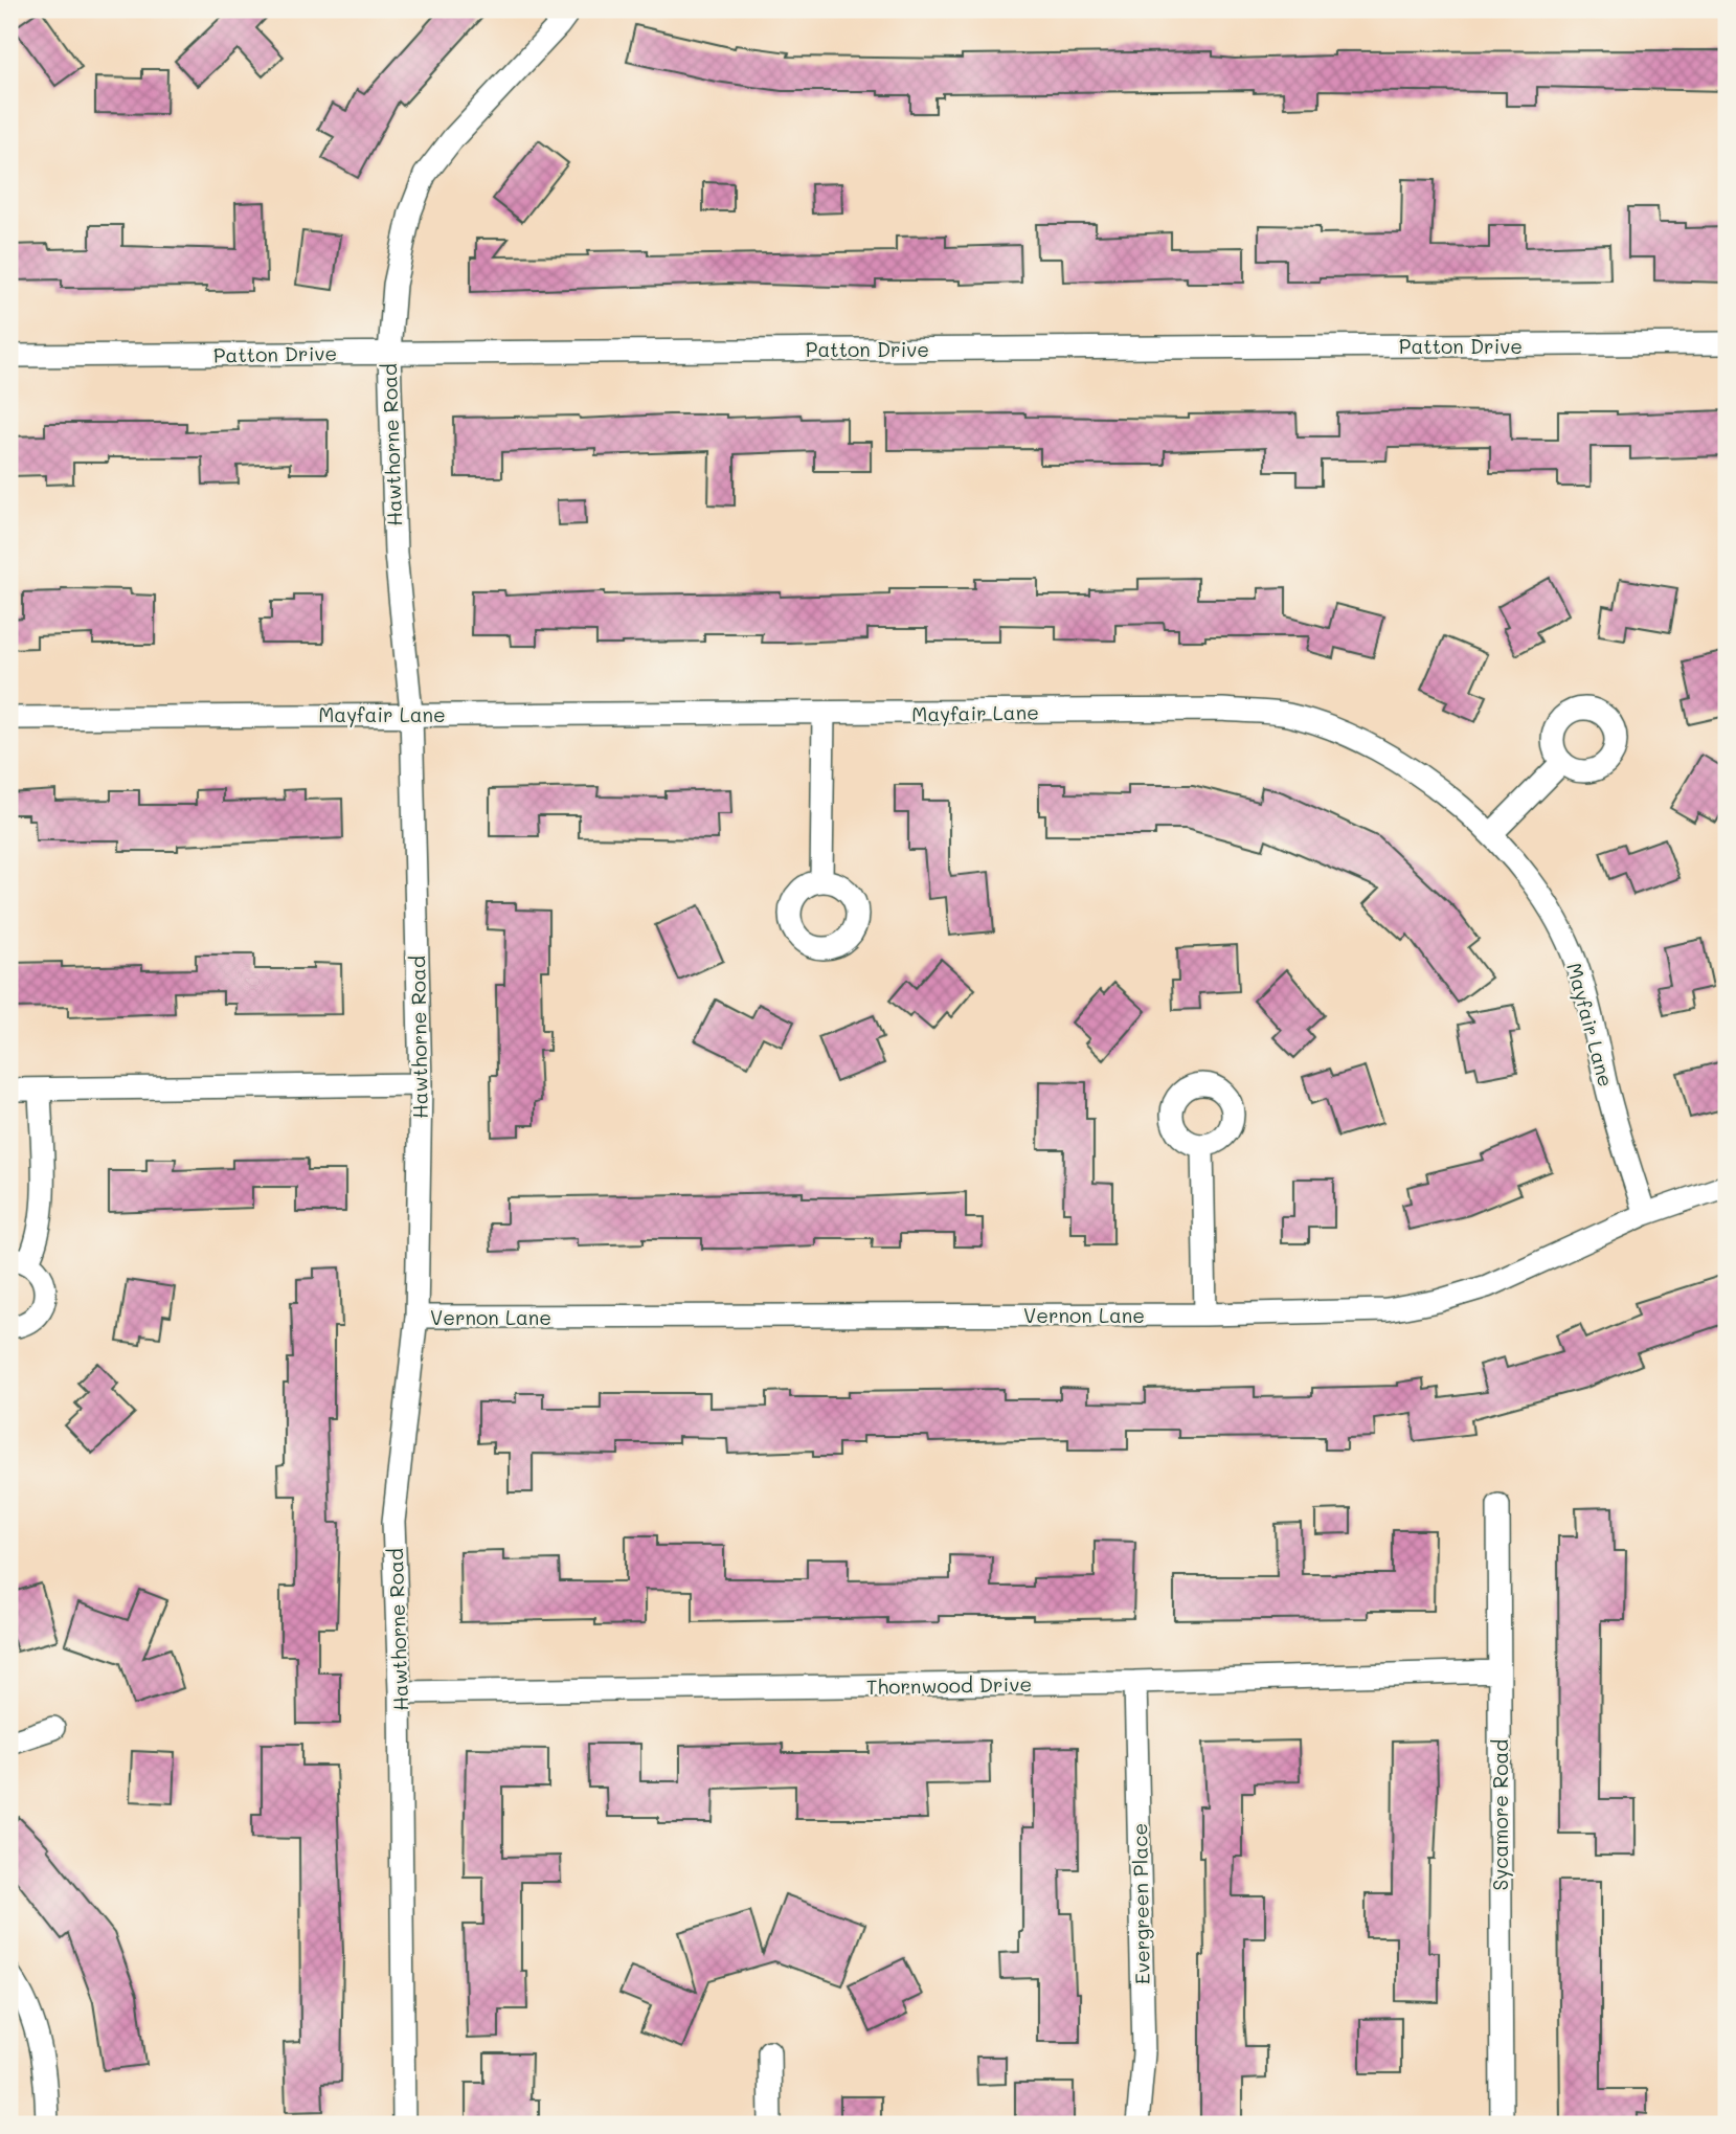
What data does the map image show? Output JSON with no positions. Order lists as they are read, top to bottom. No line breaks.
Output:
{"streets":{"street":["Patton Drive","Hawthorne Road","Mayfair Lane","Vernon Lane","Thornwood Drive","Sycamore Road","Evergreen Place"]},"crossings":[["Patton Drive","Hawthorne Road"],["Hawthorne Road","Mayfair Lane"],["Hawthorne Road","Vernon Lane"],["Hawthorne Road","Thornwood Drive"],["Mayfair Lane","Vernon Lane"],["Thornwood Drive","Sycamore Road"],["Thornwood Drive","Evergreen Place"]]}
